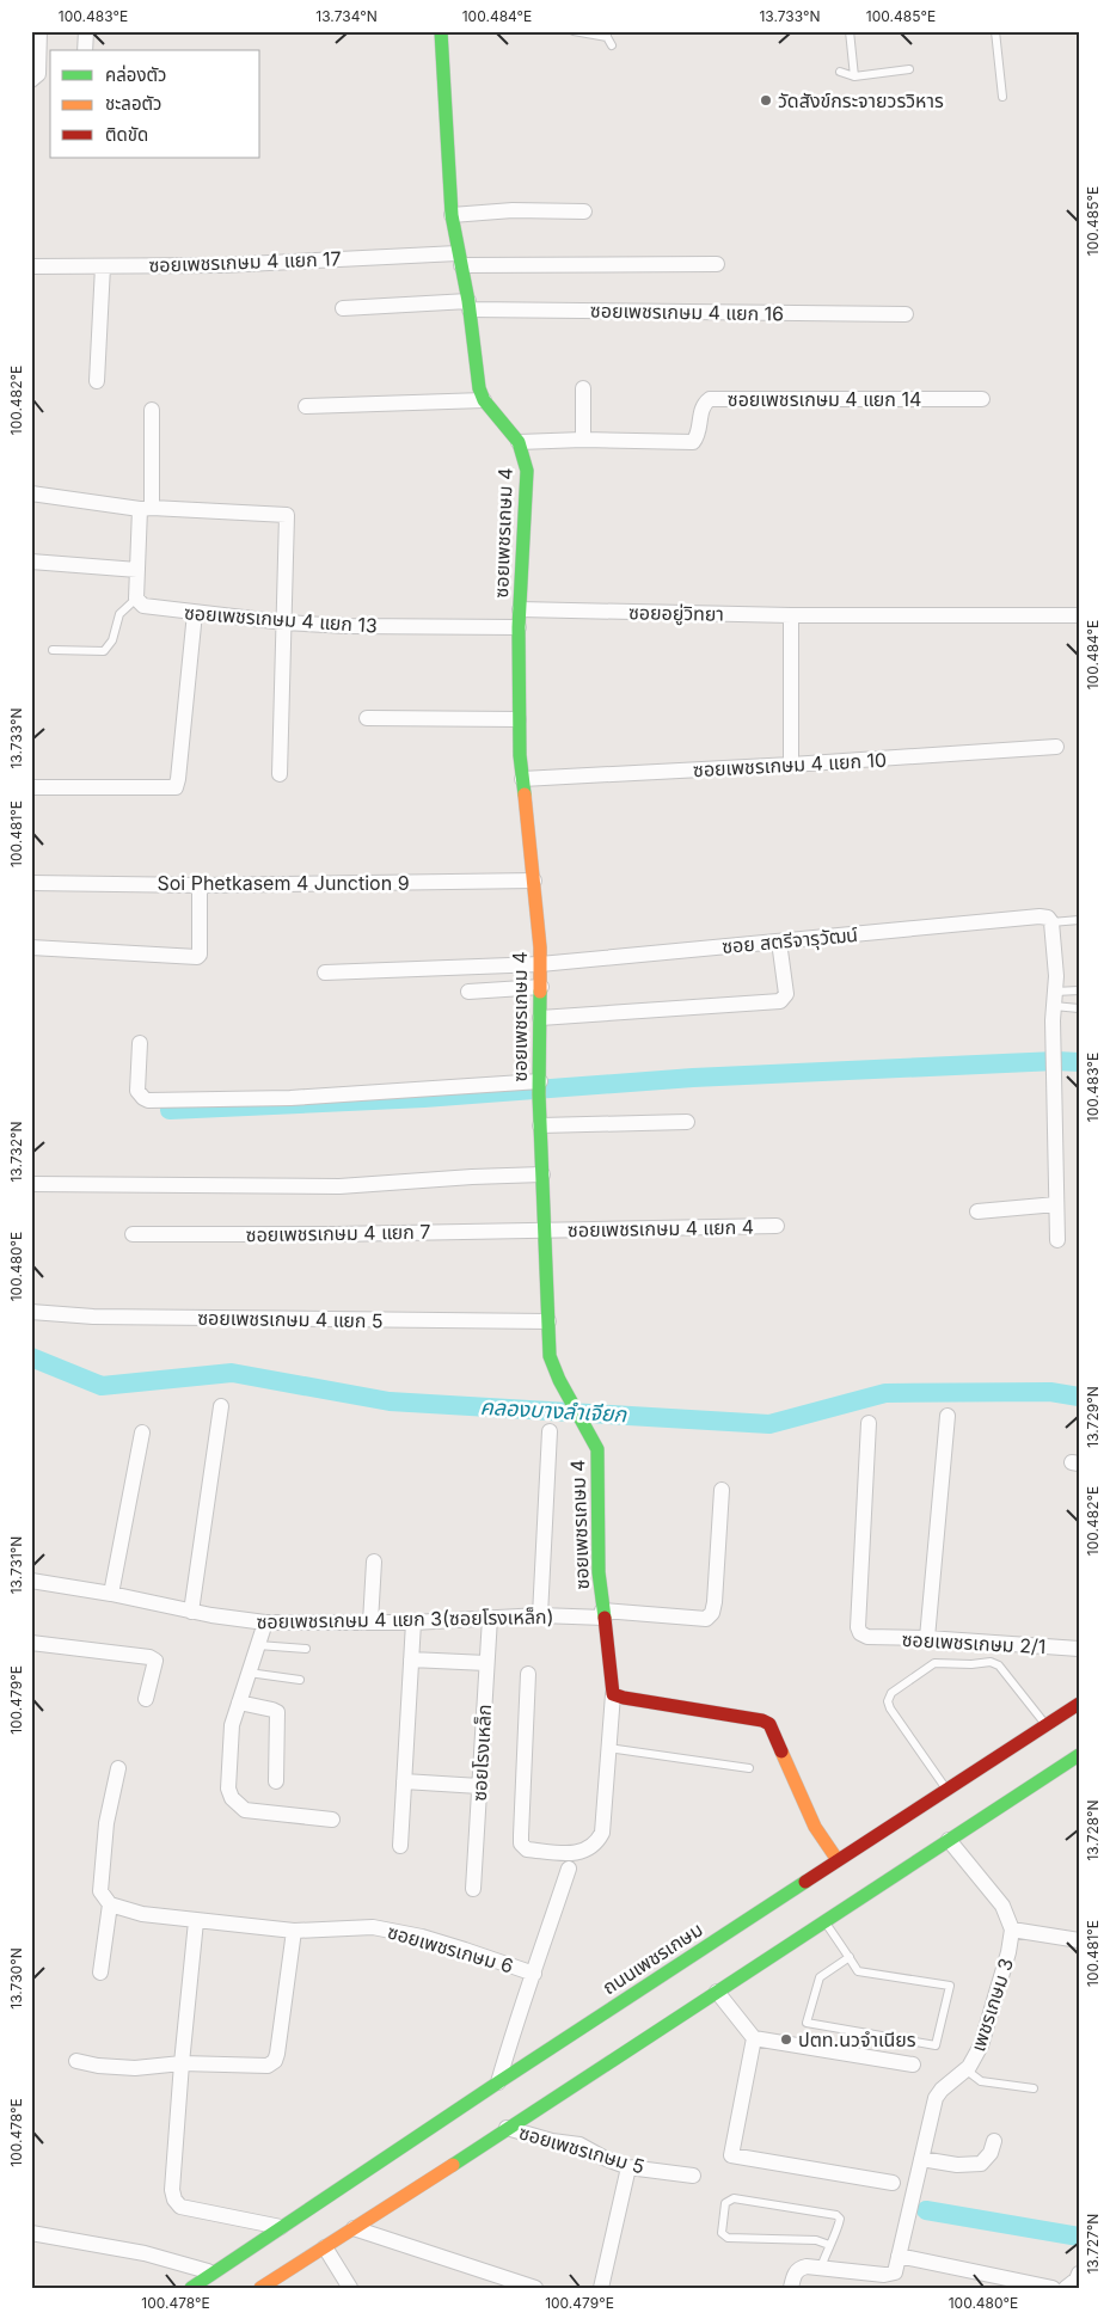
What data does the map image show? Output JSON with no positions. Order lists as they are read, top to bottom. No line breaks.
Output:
{"streets":{"main road":["ซอยเพชรเกษม 4","ถนนเพชรเกษม"],"street":["ซอยเพชรเกษม 4 แยก 17","ซอยเพชรเกษม 4 แยก 16","ซอยเพชรเกษม 4 แยก 14","ซอยอยู่วิทยา","ซอยเพชรเกษม 4 แยก 13","ซอยเพชรเกษม 4 แยก 10","Soi Phetkasem 4 Junction 9","ซอย สตรีจารุวัฒน์","ซอยเพชรเกษม 4 แยก 4","ซอยเพชรเกษม 4 แยก 7","ซอยเพชรเกษม 4 แยก 5","ซอยเพชรเกษม 4 แยก 3(ซอยโรงเหล็ก)","ซอยเพชรเกษม 2/1","ซอยโรงเหล็ก","ซอยเพชรเกษม 6","เพชรเกษม 3","ซอยเพชรเกษม 5"]},"crossings":[["ซอยเพชรเกษม 4 แยก 17","ซอยเพชรเกษม 4"],["ซอยเพชรเกษม 4 แยก 16","ซอยเพชรเกษม 4"],["ซอยเพชรเกษม 4 แยก 14","ซอยเพชรเกษม 4"],["ซอยเพชรเกษม 4","ซอยอยู่วิทยา"],["ซอยเพชรเกษม 4","ซอยเพชรเกษม 4 แยก 13"],["ซอยเพชรเกษม 4","ซอยเพชรเกษม 4 แยก 10"],["ซอยเพชรเกษม 4","Soi Phetkasem 4 Junction 9"],["ซอยเพชรเกษม 4","ซอย สตรีจารุวัฒน์"],["ซอยเพชรเกษม 4","ซอยเพชรเกษม 4 แยก 4"],["ซอยเพชรเกษม 4","ซอยเพชรเกษม 4 แยก 7"],["ซอยเพชรเกษม 4","ซอยเพชรเกษม 4 แยก 5"],["ซอยเพชรเกษม 4","ซอยเพชรเกษม 4 แยก 3(ซอยโรงเหล็ก)"],["ซอยเพชรเกษม 4 แยก 4","ซอยเพชรเกษม 4 แยก 7"],["ซอยเพชรเกษม 4 แยก 3(ซอยโรงเหล็ก)","ซอยโรงเหล็ก"],["ซอยเพชรเกษม 6","ถนนเพชรเกษม"]],"water":["คลองบางลำเจียก"],"places":["วัดสังข์กระจายวรวิหาร","ปตท.นวจำเนียร"],"legend":["คล่องตัว","ชะลอตัว","ติดขัด"],"coordinates":["100.483°E","13.734°N","100.484°E","13.733°N","100.485°E","100.482°E","100.481°E","13.732°N","100.480°E","13.729°N","13.731°N","100.479°E","13.728°N","13.730°N","100.478°E","13.727°N"]}
